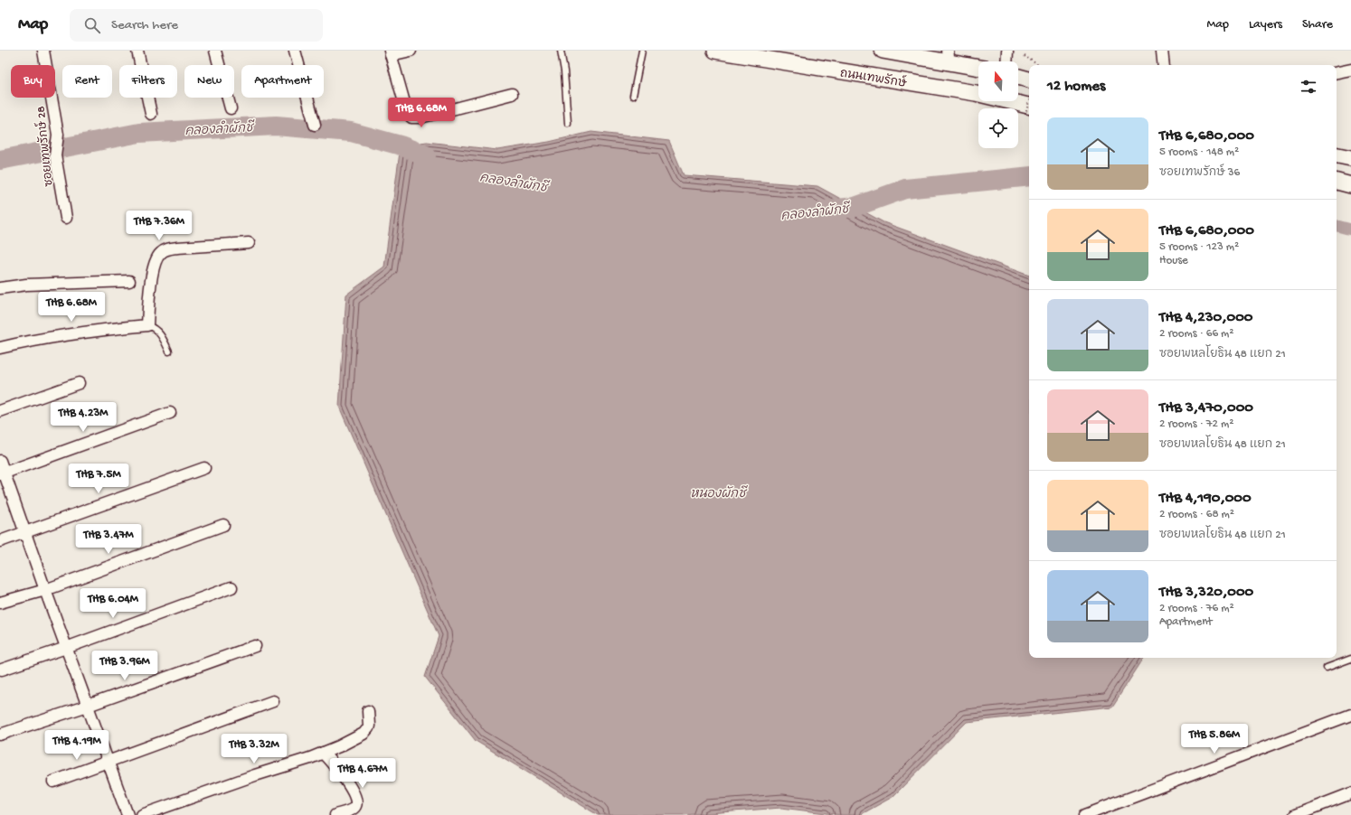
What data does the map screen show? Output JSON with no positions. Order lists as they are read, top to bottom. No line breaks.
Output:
{"streets":{"main road":["ถนนเทพรักษ์"],"street":["ซอยเทพรักษ์ 28"]},"water":["คลองลำผักชี","หนองผักชี"],"north":"top","page":{"header":"Map","search":"Search here","nav":["Map","Layers","Share"],"chip":["Buy","Rent","Filters","New","Apartment"],"heading":"12 homes","price":["THB 6.68M","THB 7.36M","THB 6.68M","THB 4.23M","THB 7.5M","THB 3.47M","THB 6.04M","THB 3.96M","THB 5.86M","THB 4.19M","THB 3.32M","THB 4.67M"],"list":[{"name":"THB 6,680,000","note":"5 rooms · 148 m² · ซอยเทพรักษ์ 36"},{"name":"THB 6,680,000","note":"5 rooms · 123 m² · House"},{"name":"THB 4,230,000","note":"2 rooms · 66 m² · ซอยพหลโยธิน 48 แยก 21"},{"name":"THB 3,470,000","note":"2 rooms · 72 m² · ซอยพหลโยธิน 48 แยก 21"},{"name":"THB 4,190,000","note":"2 rooms · 68 m² · ซอยพหลโยธิน 48 แยก 21"},{"name":"THB 3,320,000","note":"2 rooms · 76 m² · Apartment"}]}}
